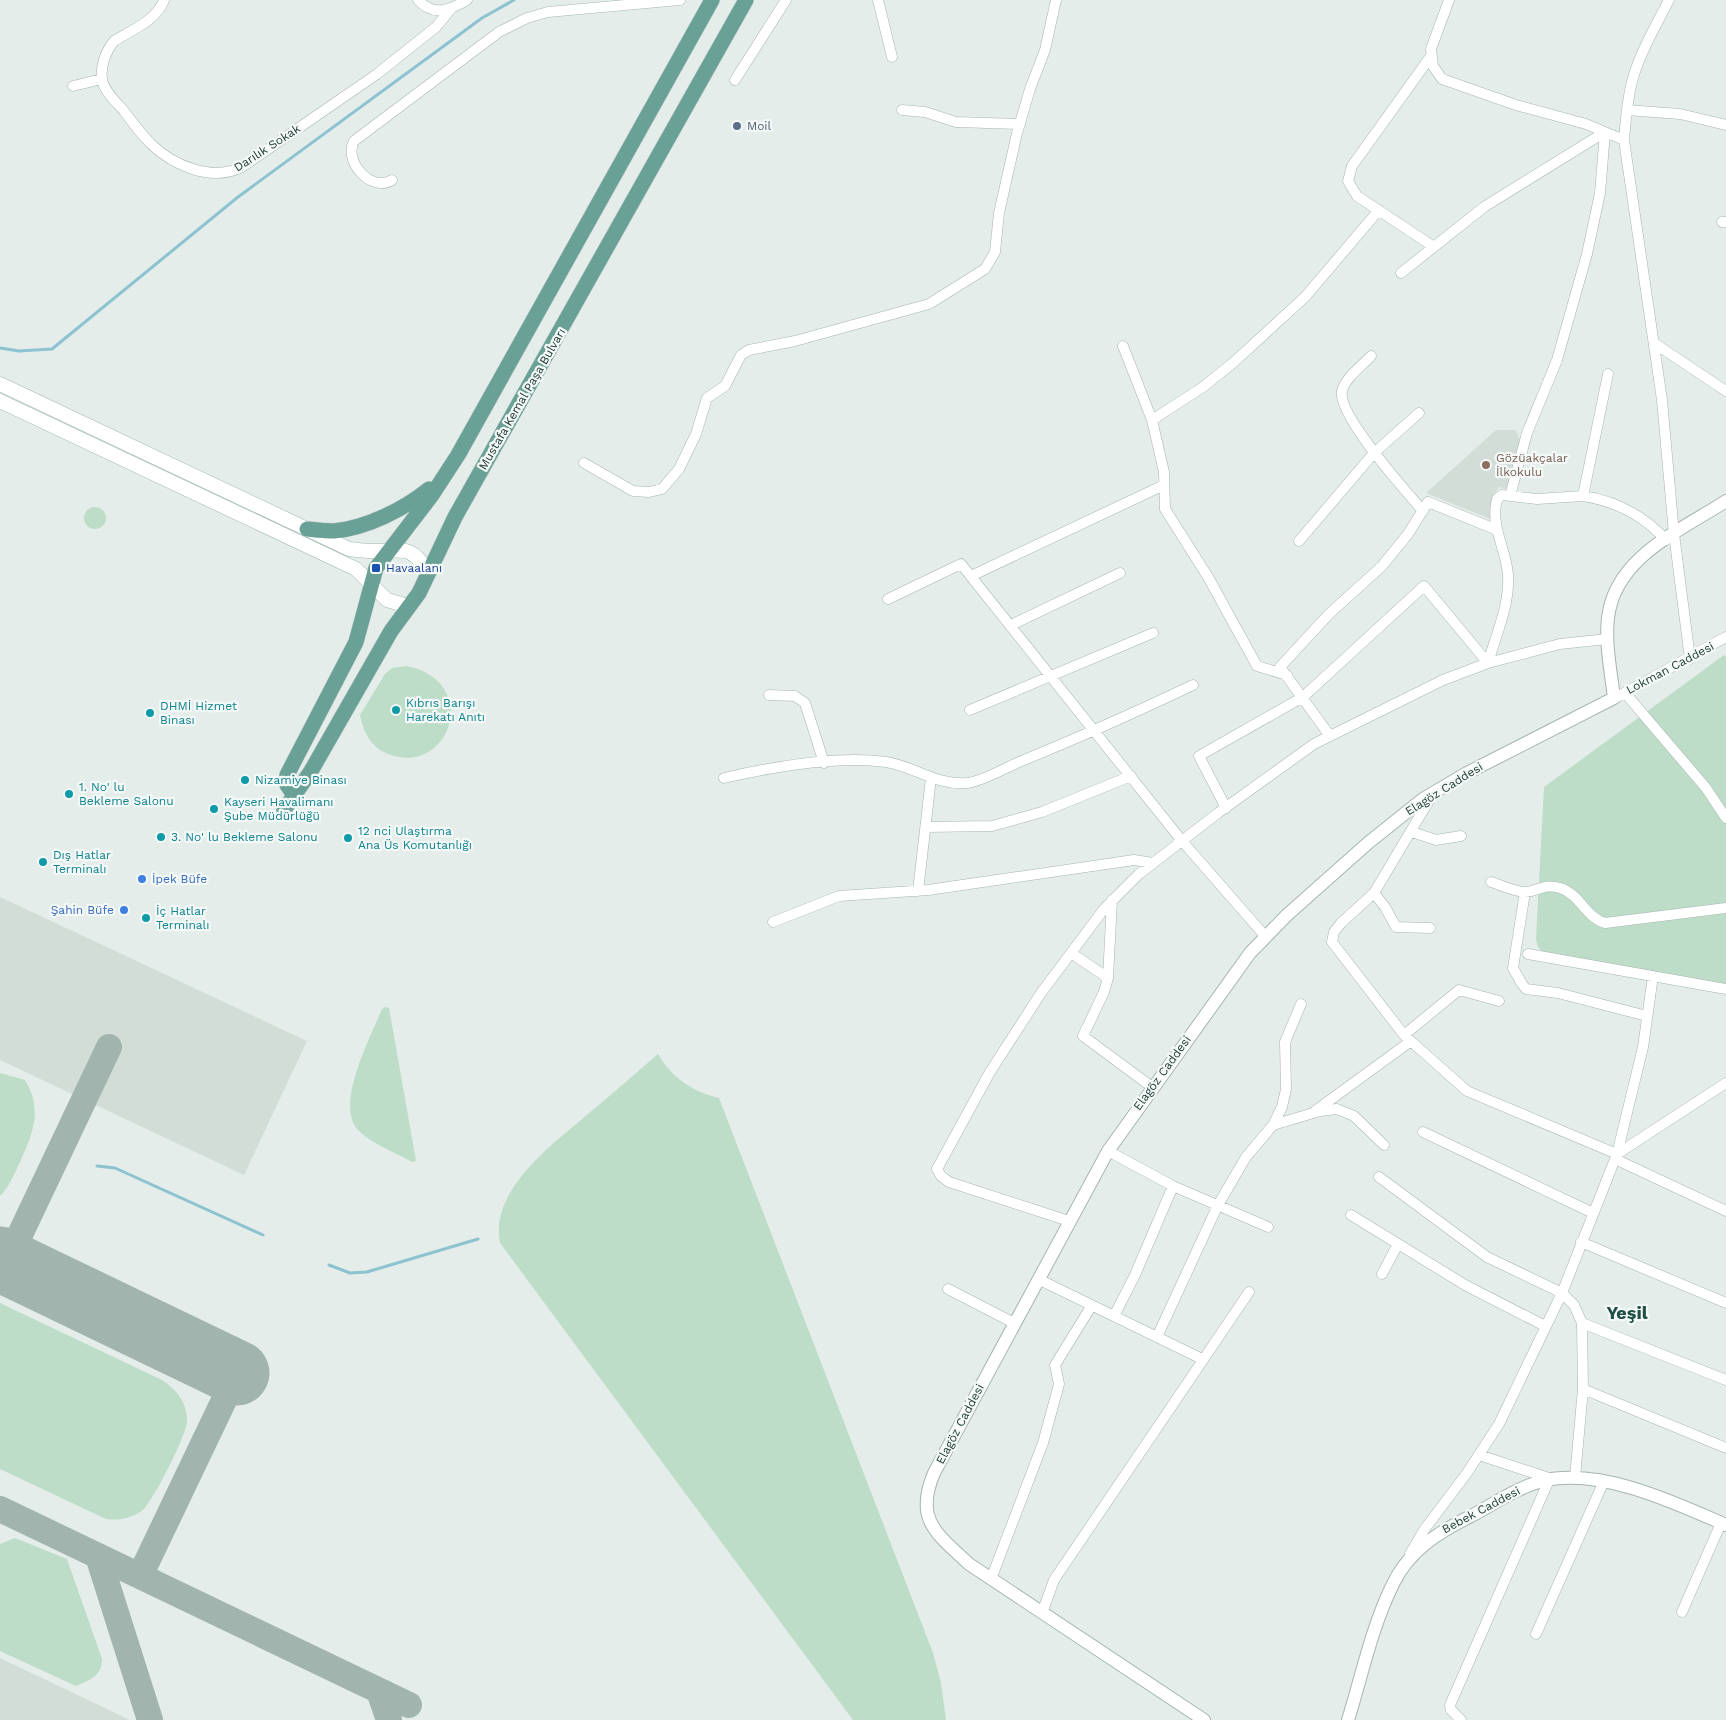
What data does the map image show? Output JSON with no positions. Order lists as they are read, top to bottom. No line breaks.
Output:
{"streets":{"main road":["Mustafa Kemal Paşa Bulvarı"],"street":["Darılık Sokak","Lokman Caddesi","Elagöz Caddesi","Bebek Caddesi"]},"crossings":[["Lokman Caddesi","Elagöz Caddesi"]],"districts":["Yeşil"],"places":{"other":["Moil","Gözüakçalar İlkokulu","Kıbrıs Barışı Harekatı Anıtı","DHMİ Hizmet Binası","Nizamiye Binası","1. No' lu Bekleme Salonu","Kayseri Havalimanı Şube Müdürlüğü","3. No' lu Bekleme Salonu","12 nci Ulaştırma Ana Üs Komutanlığı","Dış Hatlar Terminalı","İpek Büfe","Şahin Büfe","İç Hatlar Terminalı"],"transit":["Havaalanı"]}}
